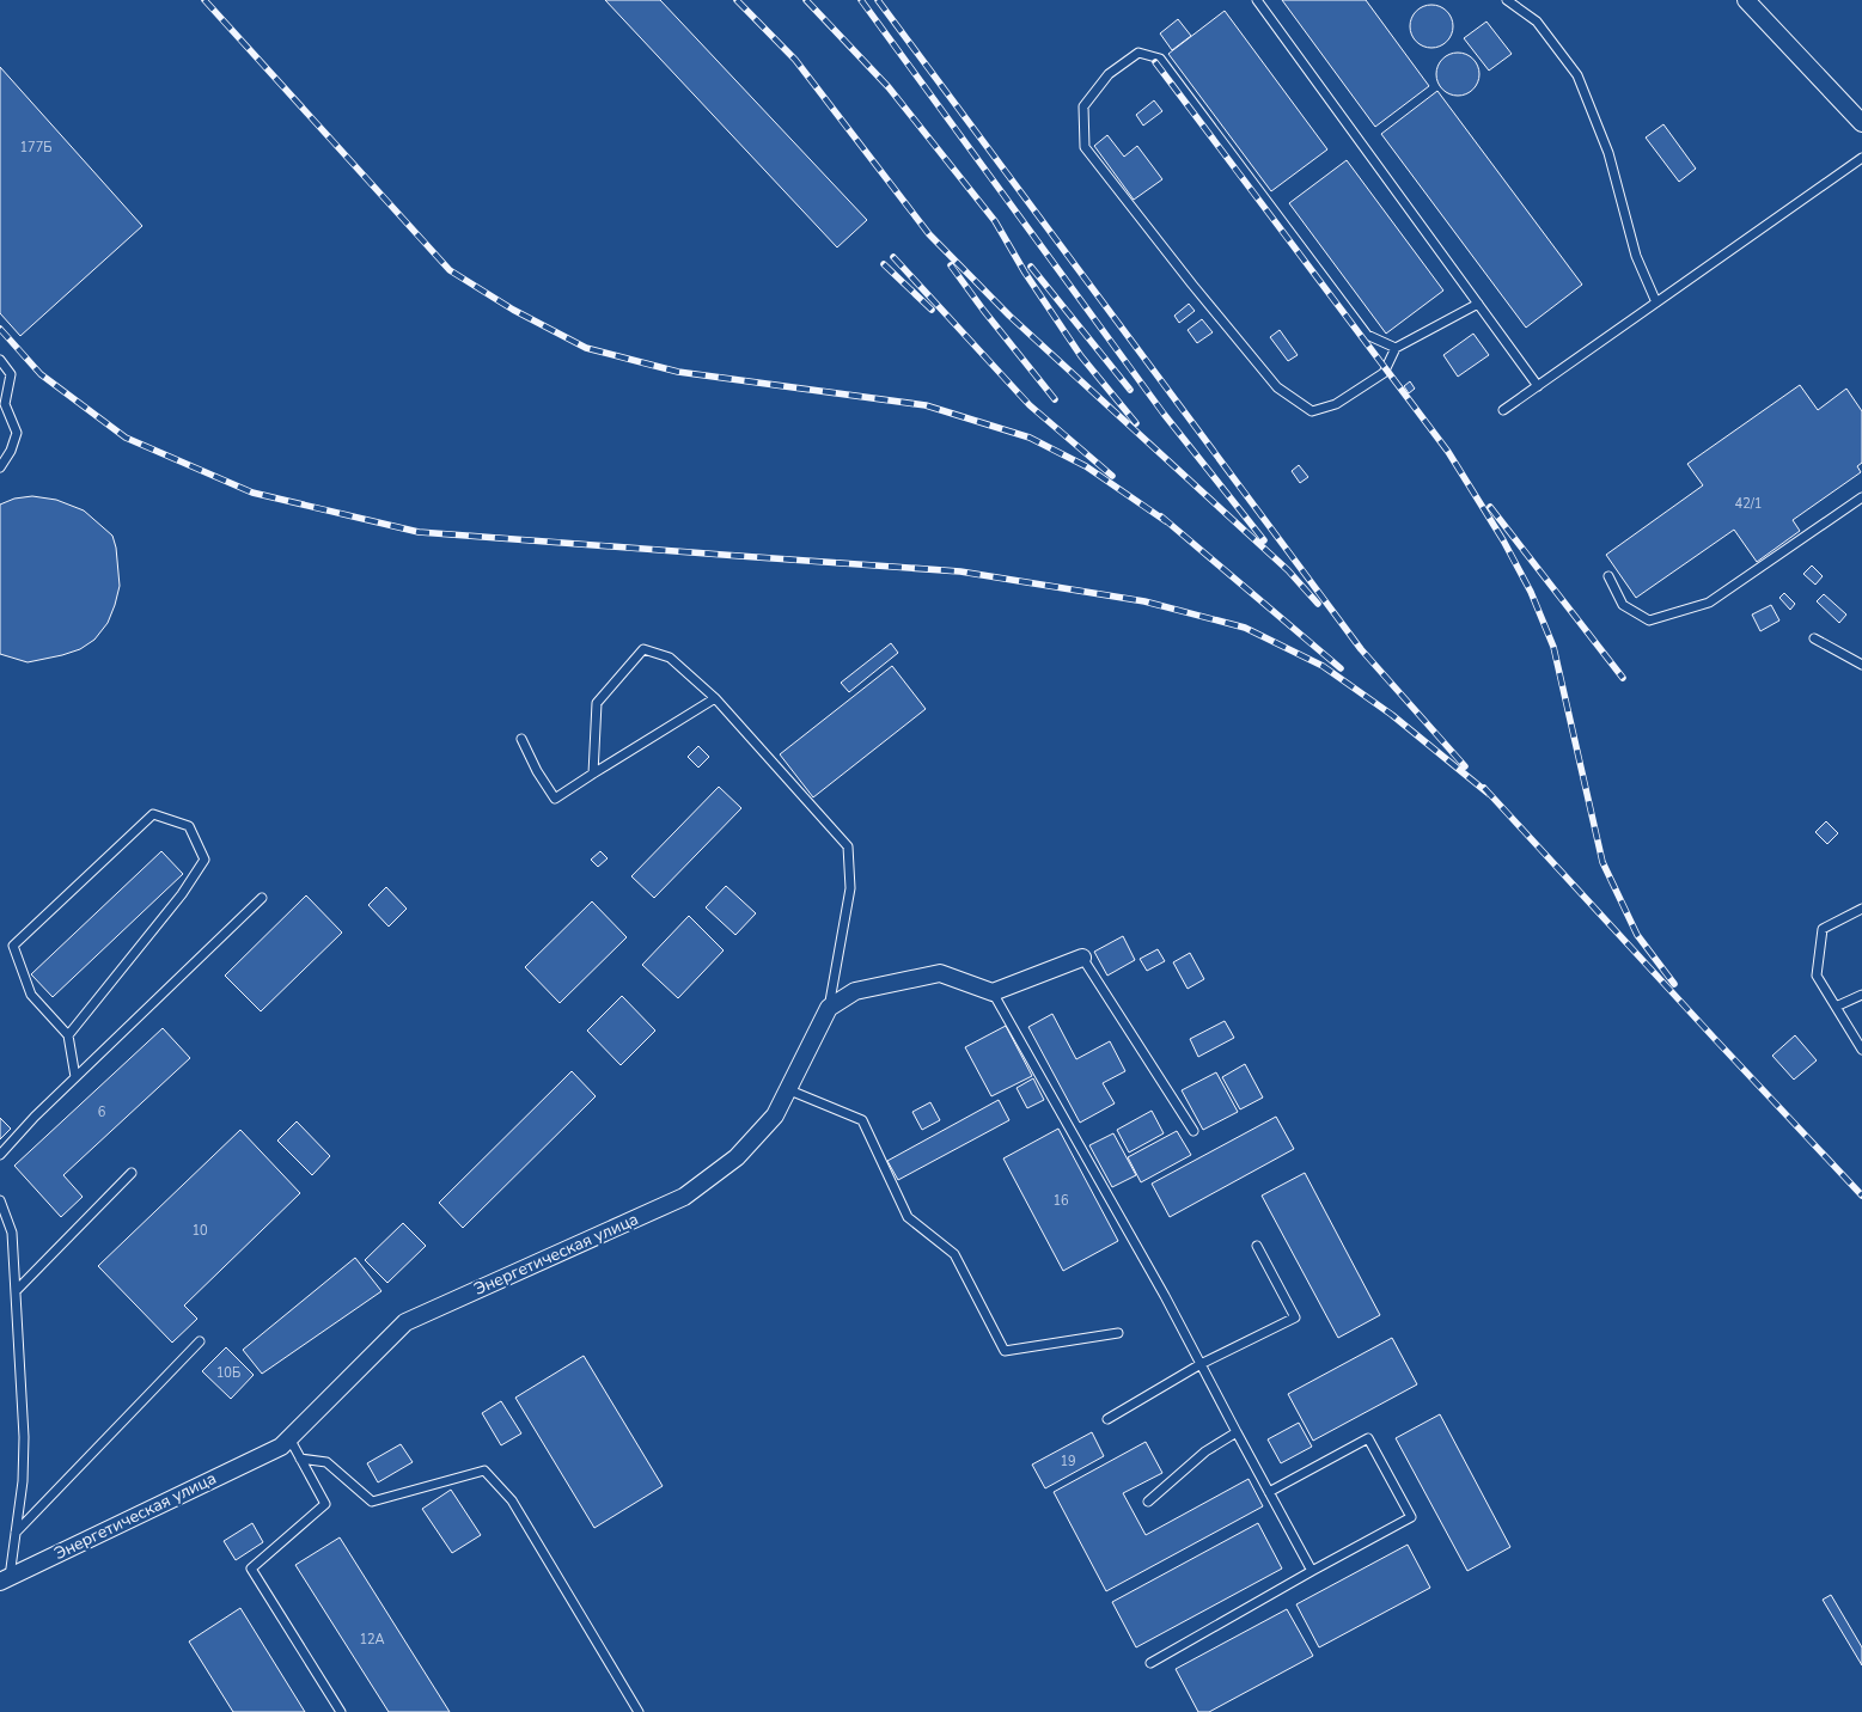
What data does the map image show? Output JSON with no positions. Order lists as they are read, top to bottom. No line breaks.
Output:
{"streets":{"street":["Энергетическая улица"]},"house_numbers":["177Б","42/1","6","16","10","10Б","19","12А"]}
